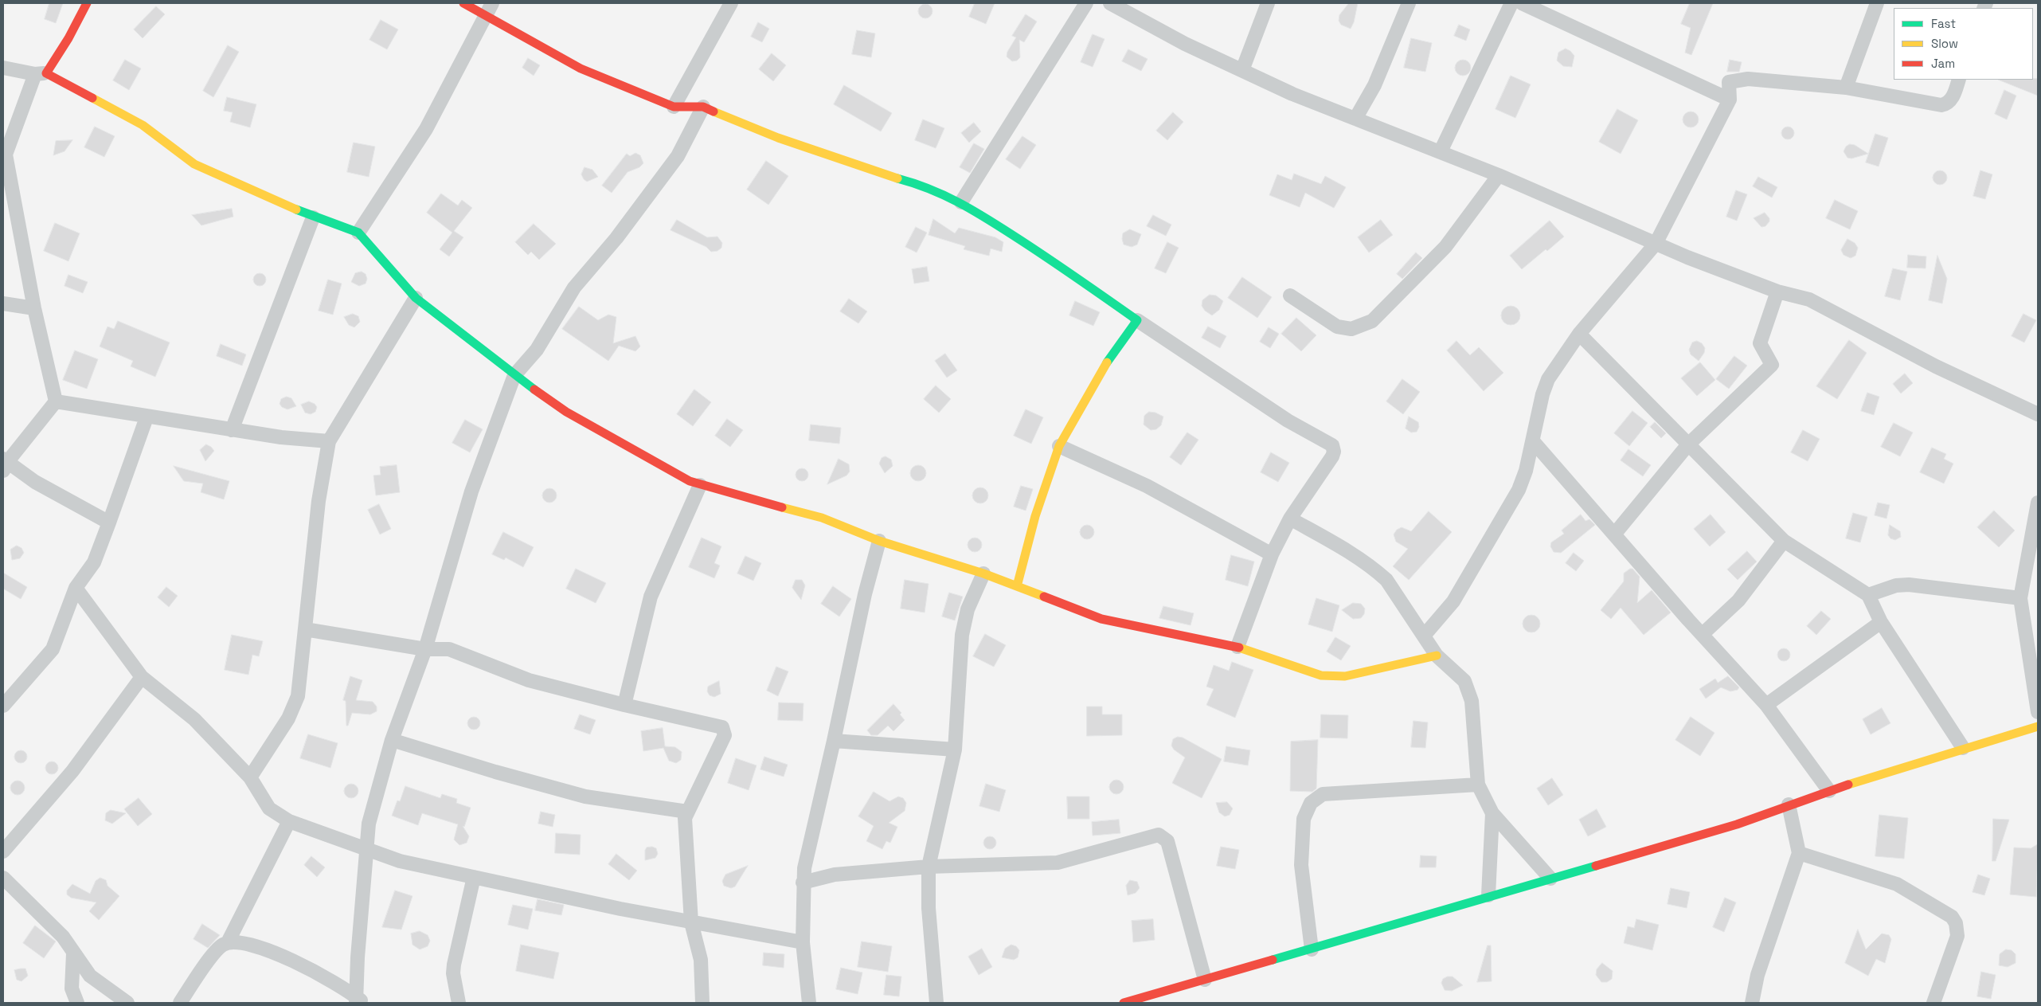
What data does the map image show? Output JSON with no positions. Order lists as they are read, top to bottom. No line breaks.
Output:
{"legend":["Fast","Slow","Jam"]}
